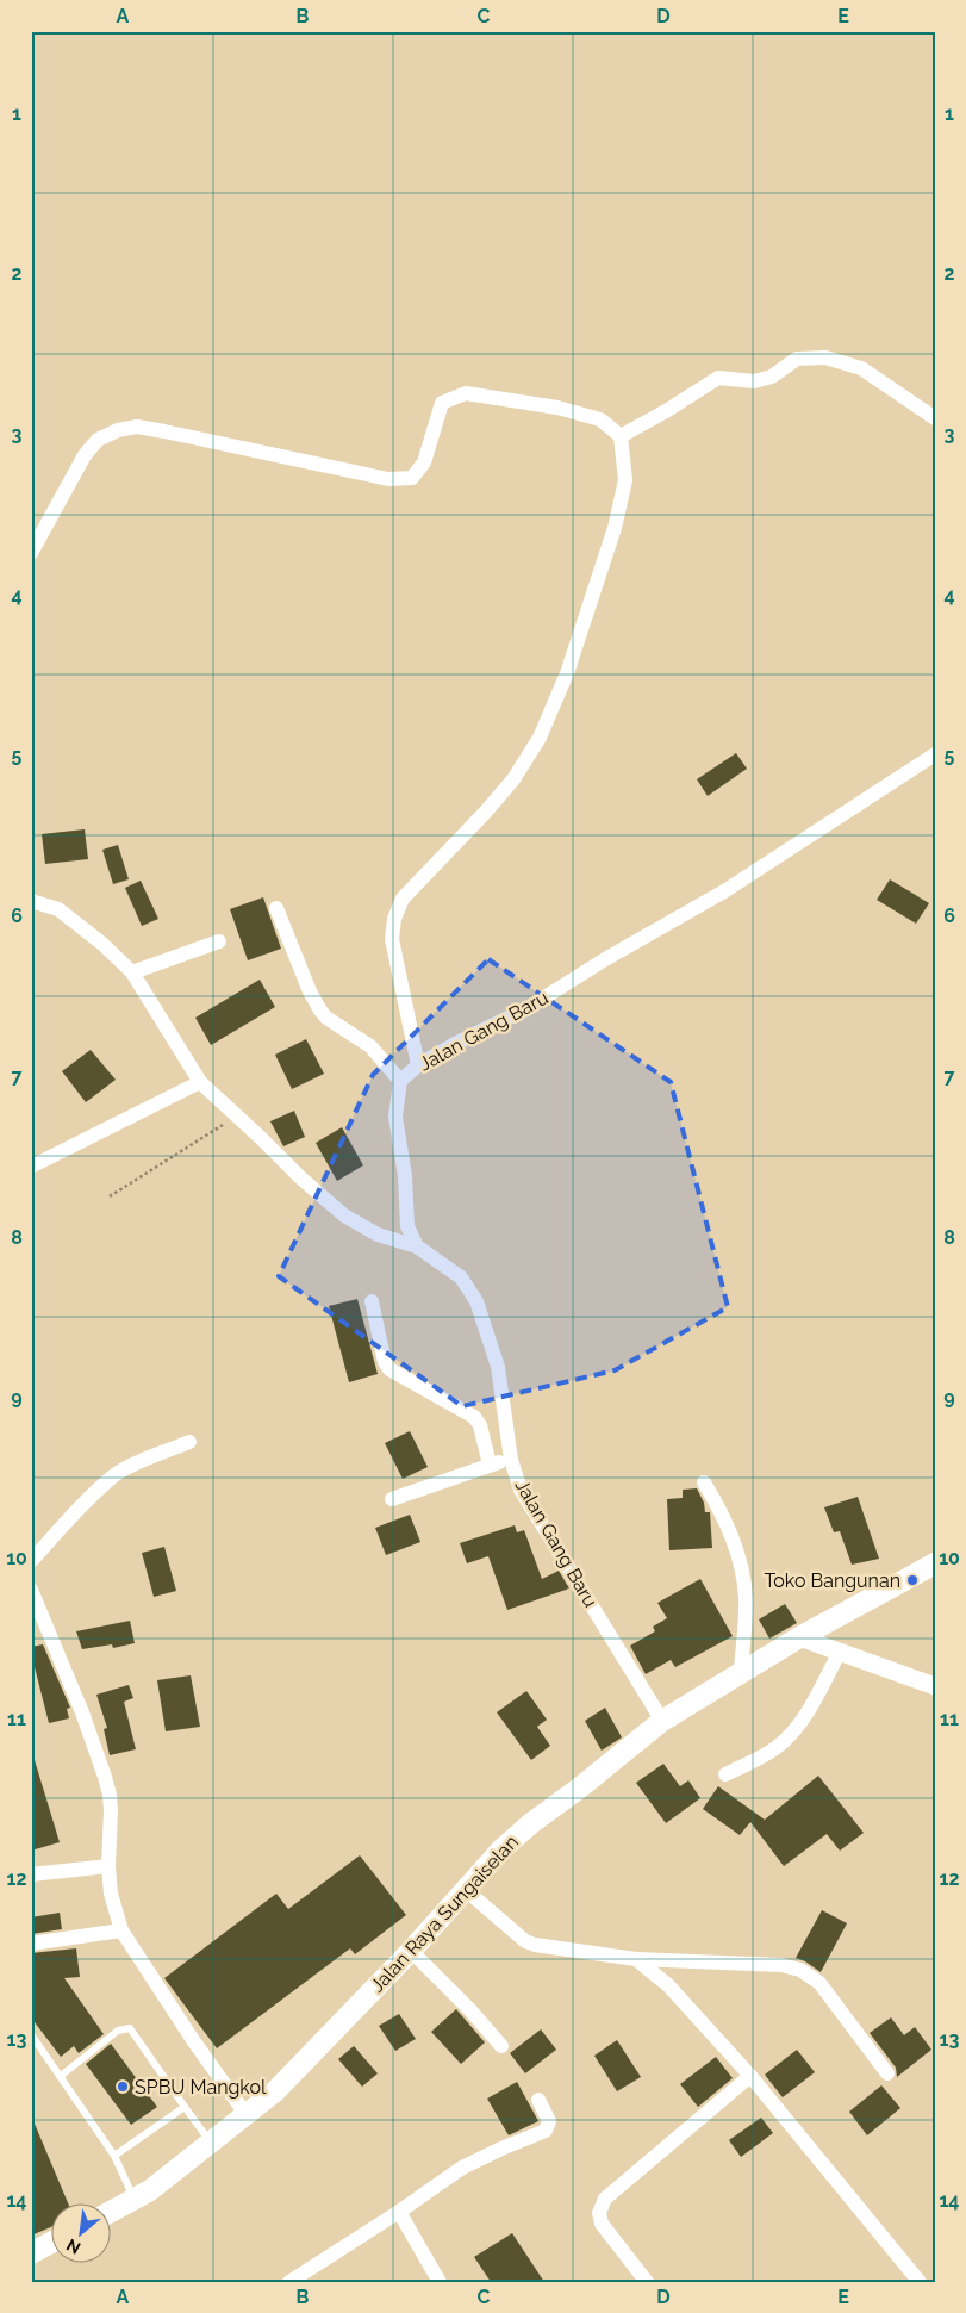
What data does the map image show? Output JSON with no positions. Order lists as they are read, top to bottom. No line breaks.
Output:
{"streets":{"main road":["Jalan Raya Sungaiselan"],"street":["Jalan Gang Baru"]},"crossings":[["Jalan Gang Baru","Jalan Raya Sungaiselan"]],"places":["Toko Bangunan","SPBU Mangkol"],"north":"bottom left","grid":{"columns":["A","B","C","D","E"],"rows":["1","2","3","4","5","6","7","8","9","10","11","12","13","14"]}}
